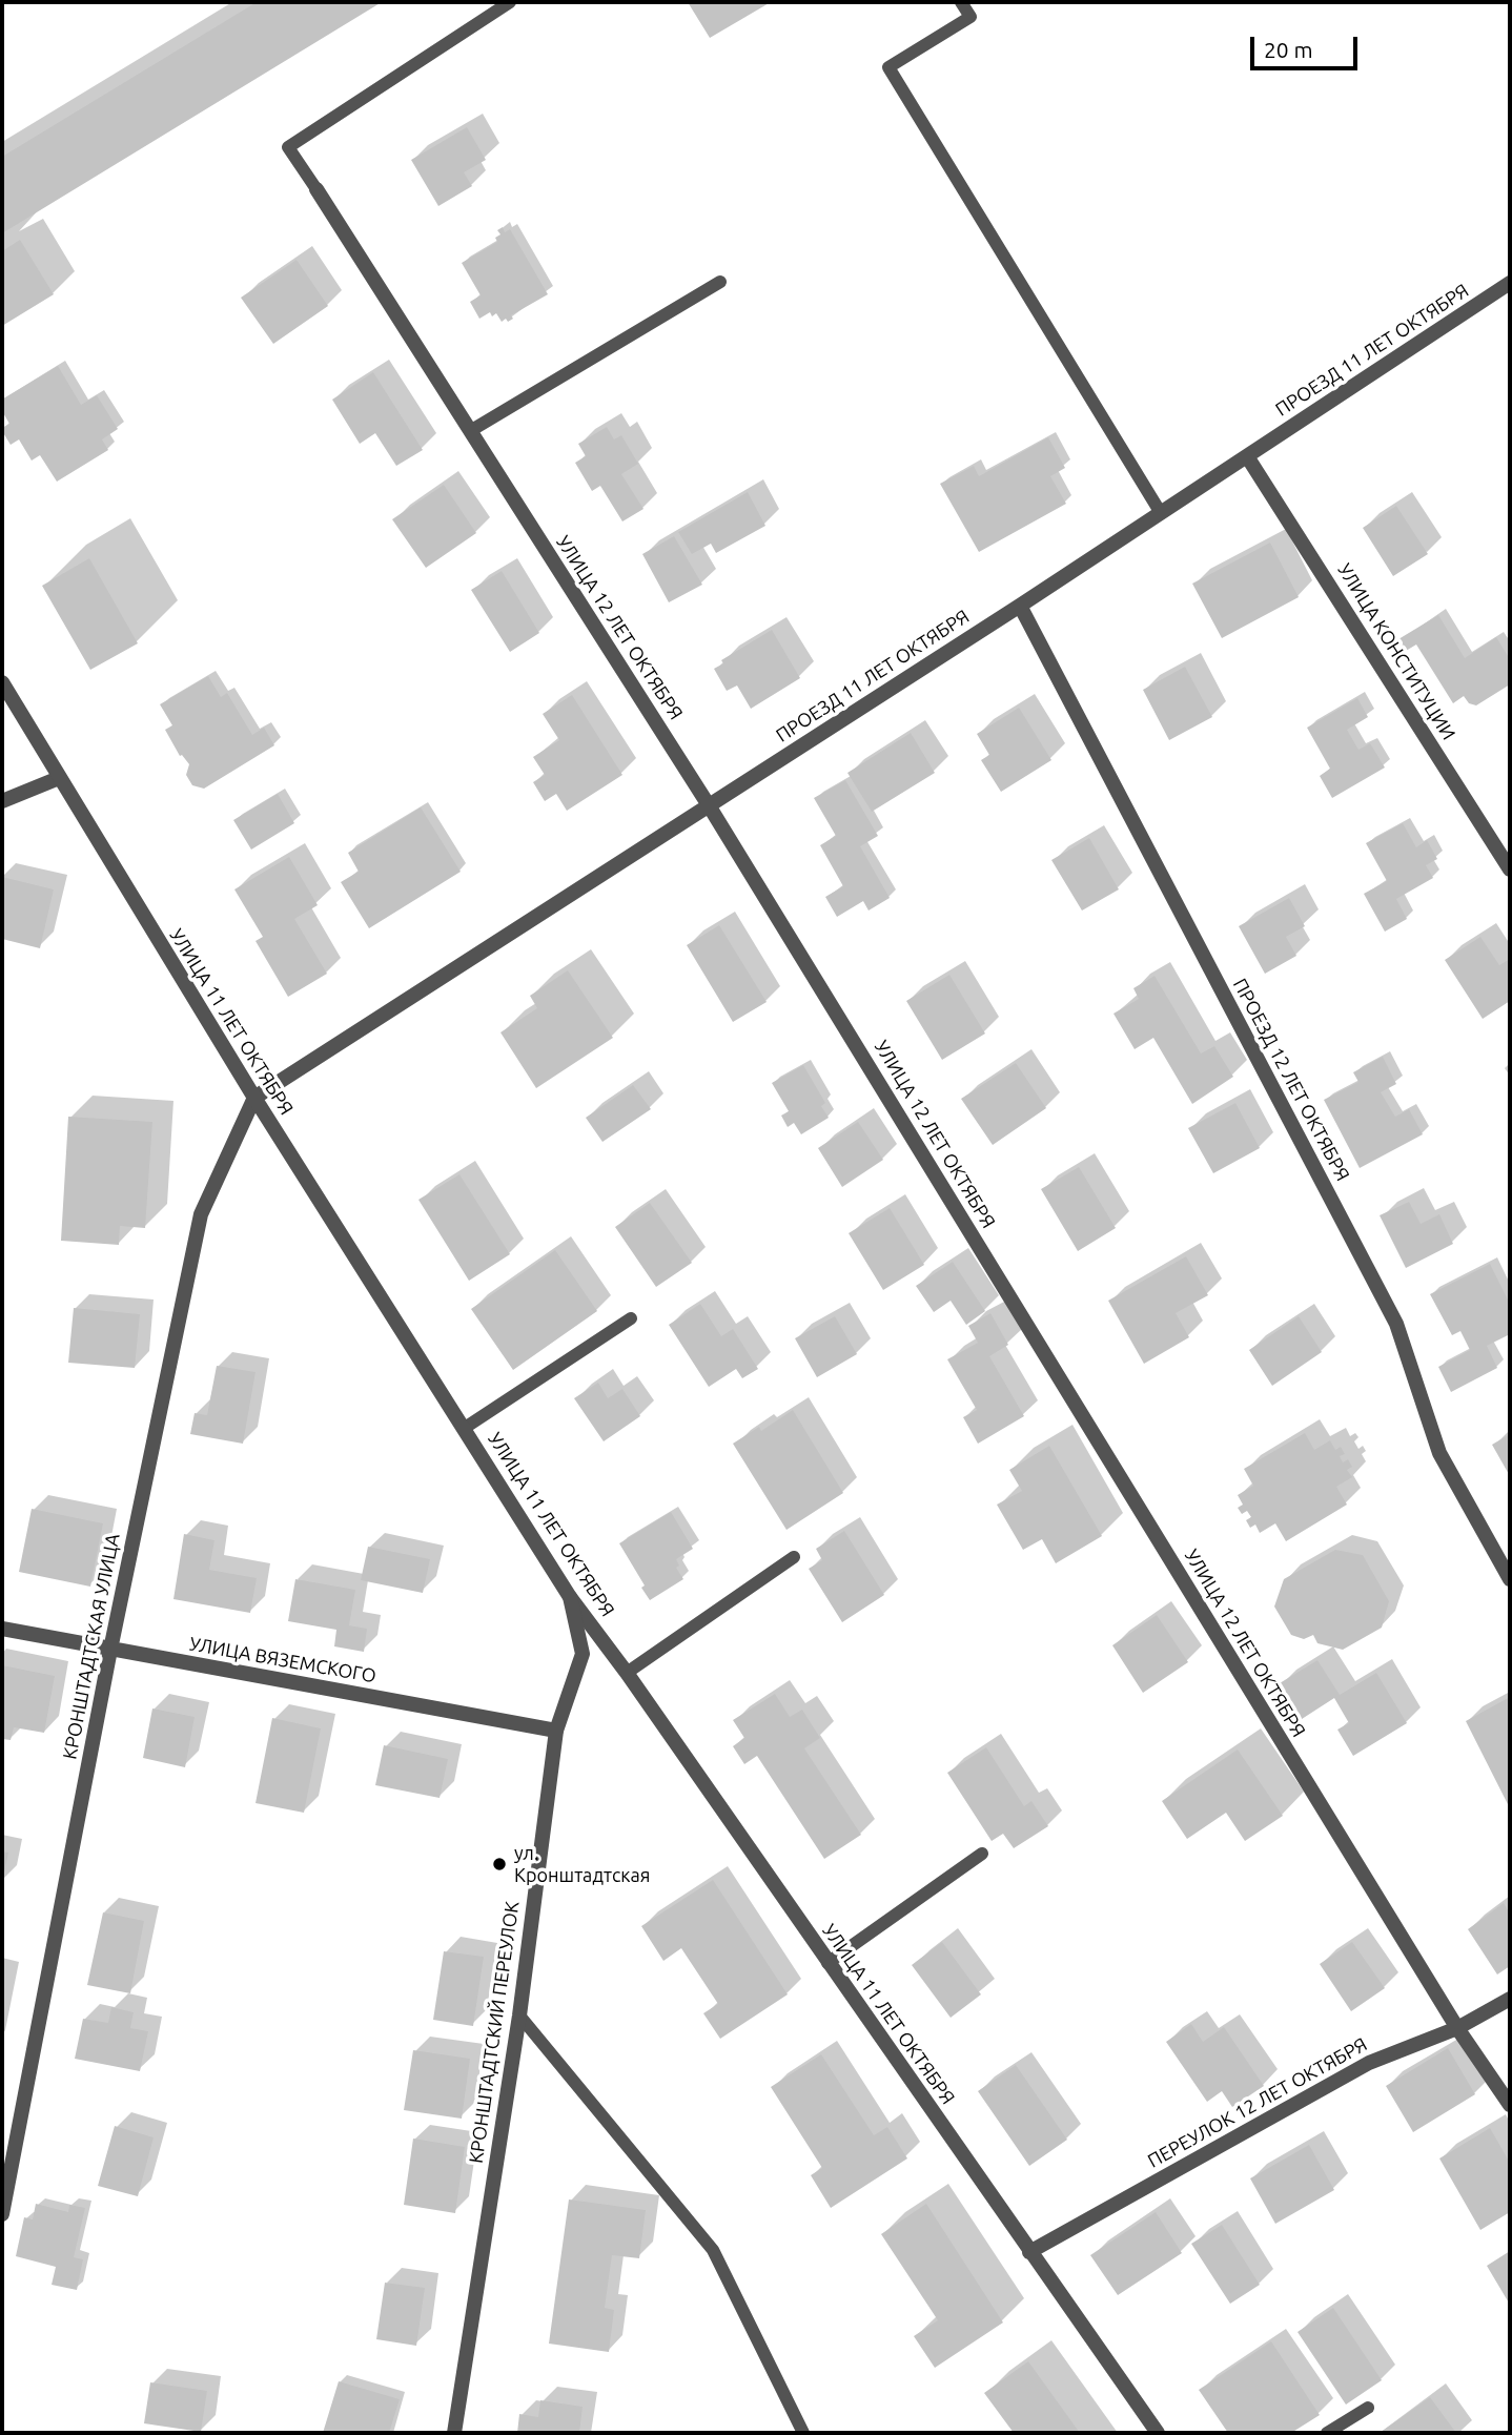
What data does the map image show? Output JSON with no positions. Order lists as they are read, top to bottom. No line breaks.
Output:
{"streets":{"street":["ПРОЕЗД 11 ЛЕТ ОКТЯБРЯ","УЛИЦА 12 ЛЕТ ОКТЯБРЯ","УЛИЦА КОНСТИТУЦИИ","УЛИЦА 11 ЛЕТ ОКТЯБРЯ","ПРОЕЗД 12 ЛЕТ ОКТЯБРЯ","КРОНШТАДТСКАЯ УЛИЦА","УЛИЦА ВЯЗЕМСКОГО","КРОНШТАДТСКИЙ ПЕРЕУЛОК","ПЕРЕУЛОК 12 ЛЕТ ОКТЯБРЯ"]},"crossings":[["ПРОЕЗД 11 ЛЕТ ОКТЯБРЯ","УЛИЦА 12 ЛЕТ ОКТЯБРЯ"],["ПРОЕЗД 11 ЛЕТ ОКТЯБРЯ","УЛИЦА КОНСТИТУЦИИ"],["ПРОЕЗД 11 ЛЕТ ОКТЯБРЯ","УЛИЦА 11 ЛЕТ ОКТЯБРЯ"],["ПРОЕЗД 11 ЛЕТ ОКТЯБРЯ","ПРОЕЗД 12 ЛЕТ ОКТЯБРЯ"],["ПРОЕЗД 11 ЛЕТ ОКТЯБРЯ","КРОНШТАДТСКАЯ УЛИЦА"],["УЛИЦА 12 ЛЕТ ОКТЯБРЯ","ПЕРЕУЛОК 12 ЛЕТ ОКТЯБРЯ"],["УЛИЦА 11 ЛЕТ ОКТЯБРЯ","КРОНШТАДТСКАЯ УЛИЦА"],["УЛИЦА 11 ЛЕТ ОКТЯБРЯ","КРОНШТАДТСКИЙ ПЕРЕУЛОК"],["УЛИЦА 11 ЛЕТ ОКТЯБРЯ","ПЕРЕУЛОК 12 ЛЕТ ОКТЯБРЯ"],["КРОНШТАДТСКАЯ УЛИЦА","УЛИЦА ВЯЗЕМСКОГО"],["УЛИЦА ВЯЗЕМСКОГО","КРОНШТАДТСКИЙ ПЕРЕУЛОК"]],"places":["ул. Кронштадтская"],"scale_bar":"20 m"}
